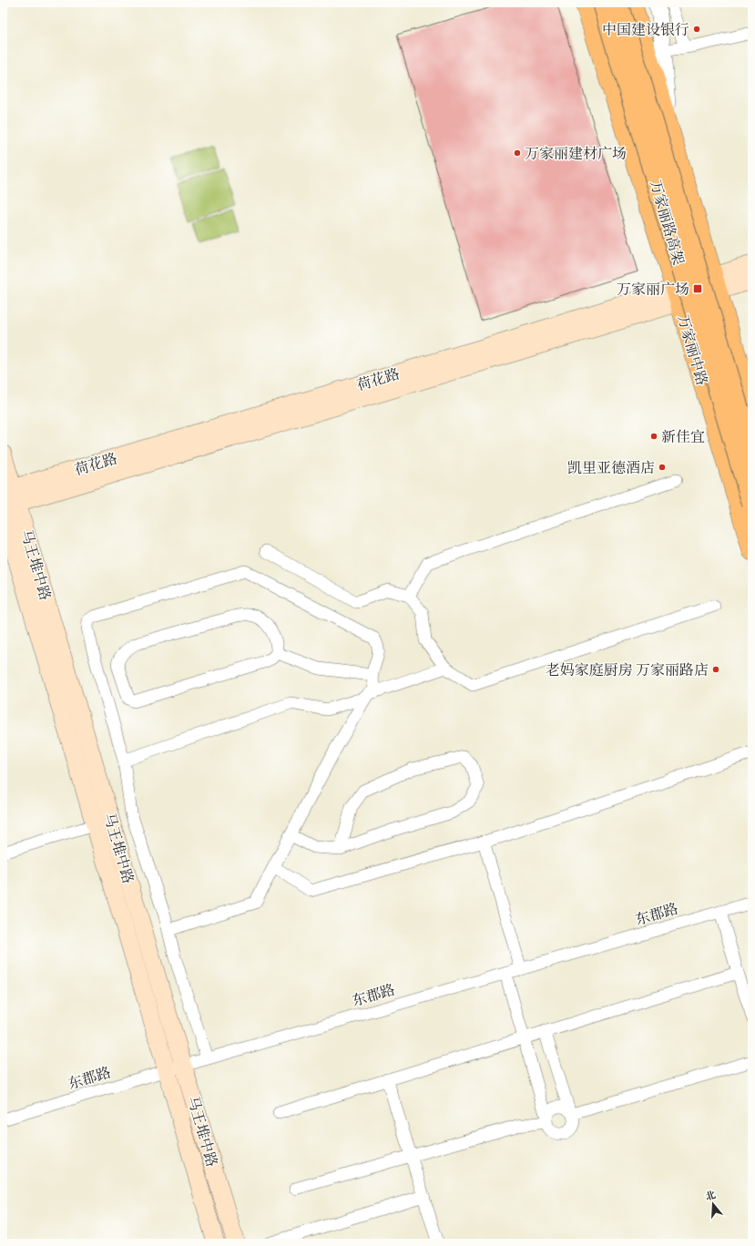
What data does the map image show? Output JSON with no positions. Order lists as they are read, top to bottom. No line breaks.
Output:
{"streets":{"highway":["万家丽路高架"],"main road":["万家丽中路","荷花路","马王堆中路"],"street":["东郡路"]},"crossings":[["万家丽中路","荷花路"],["荷花路","马王堆中路"],["马王堆中路","东郡路"]],"places":{"other":["中国建设银行","万家丽建材广场","新佳宜","凯里亚德酒店","老妈家庭厨房 万家丽路店"],"transit":["万家丽广场"]},"north":"top"}
